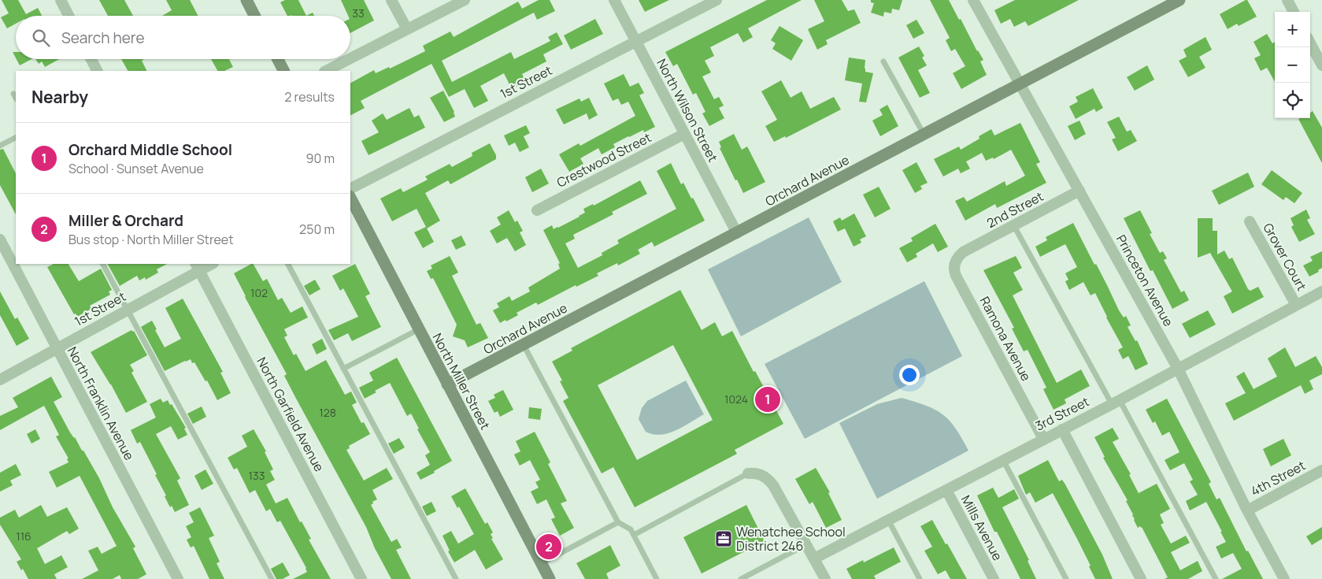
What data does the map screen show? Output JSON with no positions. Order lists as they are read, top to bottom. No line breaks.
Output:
{"streets":{"street":["1st Street","North Wilson Street","Crestwood Street","Orchard Avenue","2nd Street","Grover Court","Princeton Avenue","Ramona Avenue","North Miller Street","North Franklin Avenue","3rd Street","North Garfield Avenue","4th Street","Mills Avenue"]},"crossings":[["1st Street","North Wilson Street"],["1st Street","North Franklin Avenue"],["1st Street","North Garfield Avenue"],["North Wilson Street","Crestwood Street"],["North Wilson Street","Orchard Avenue"],["Orchard Avenue","Princeton Avenue"],["Orchard Avenue","North Miller Street"],["2nd Street","Princeton Avenue"],["2nd Street","Ramona Avenue"],["Grover Court","3rd Street"],["Princeton Avenue","3rd Street"],["Princeton Avenue","4th Street"],["Ramona Avenue","3rd Street"],["3rd Street","Mills Avenue"]],"places":{"office":["Wenatchee School District 246"]},"house_numbers":["33","102","1024","128","133","116"],"page":{"map_buttons":["+","−"],"search":"Search here","heading":["Nearby","2 results"],"list":[{"mark":"1","name":"Orchard Middle School","note":"School · Sunset Avenue","value":"90 m"},{"mark":"2","name":"Miller & Orchard","note":"Bus stop · North Miller Street","value":"250 m"}],"pins":["1","2"]}}
